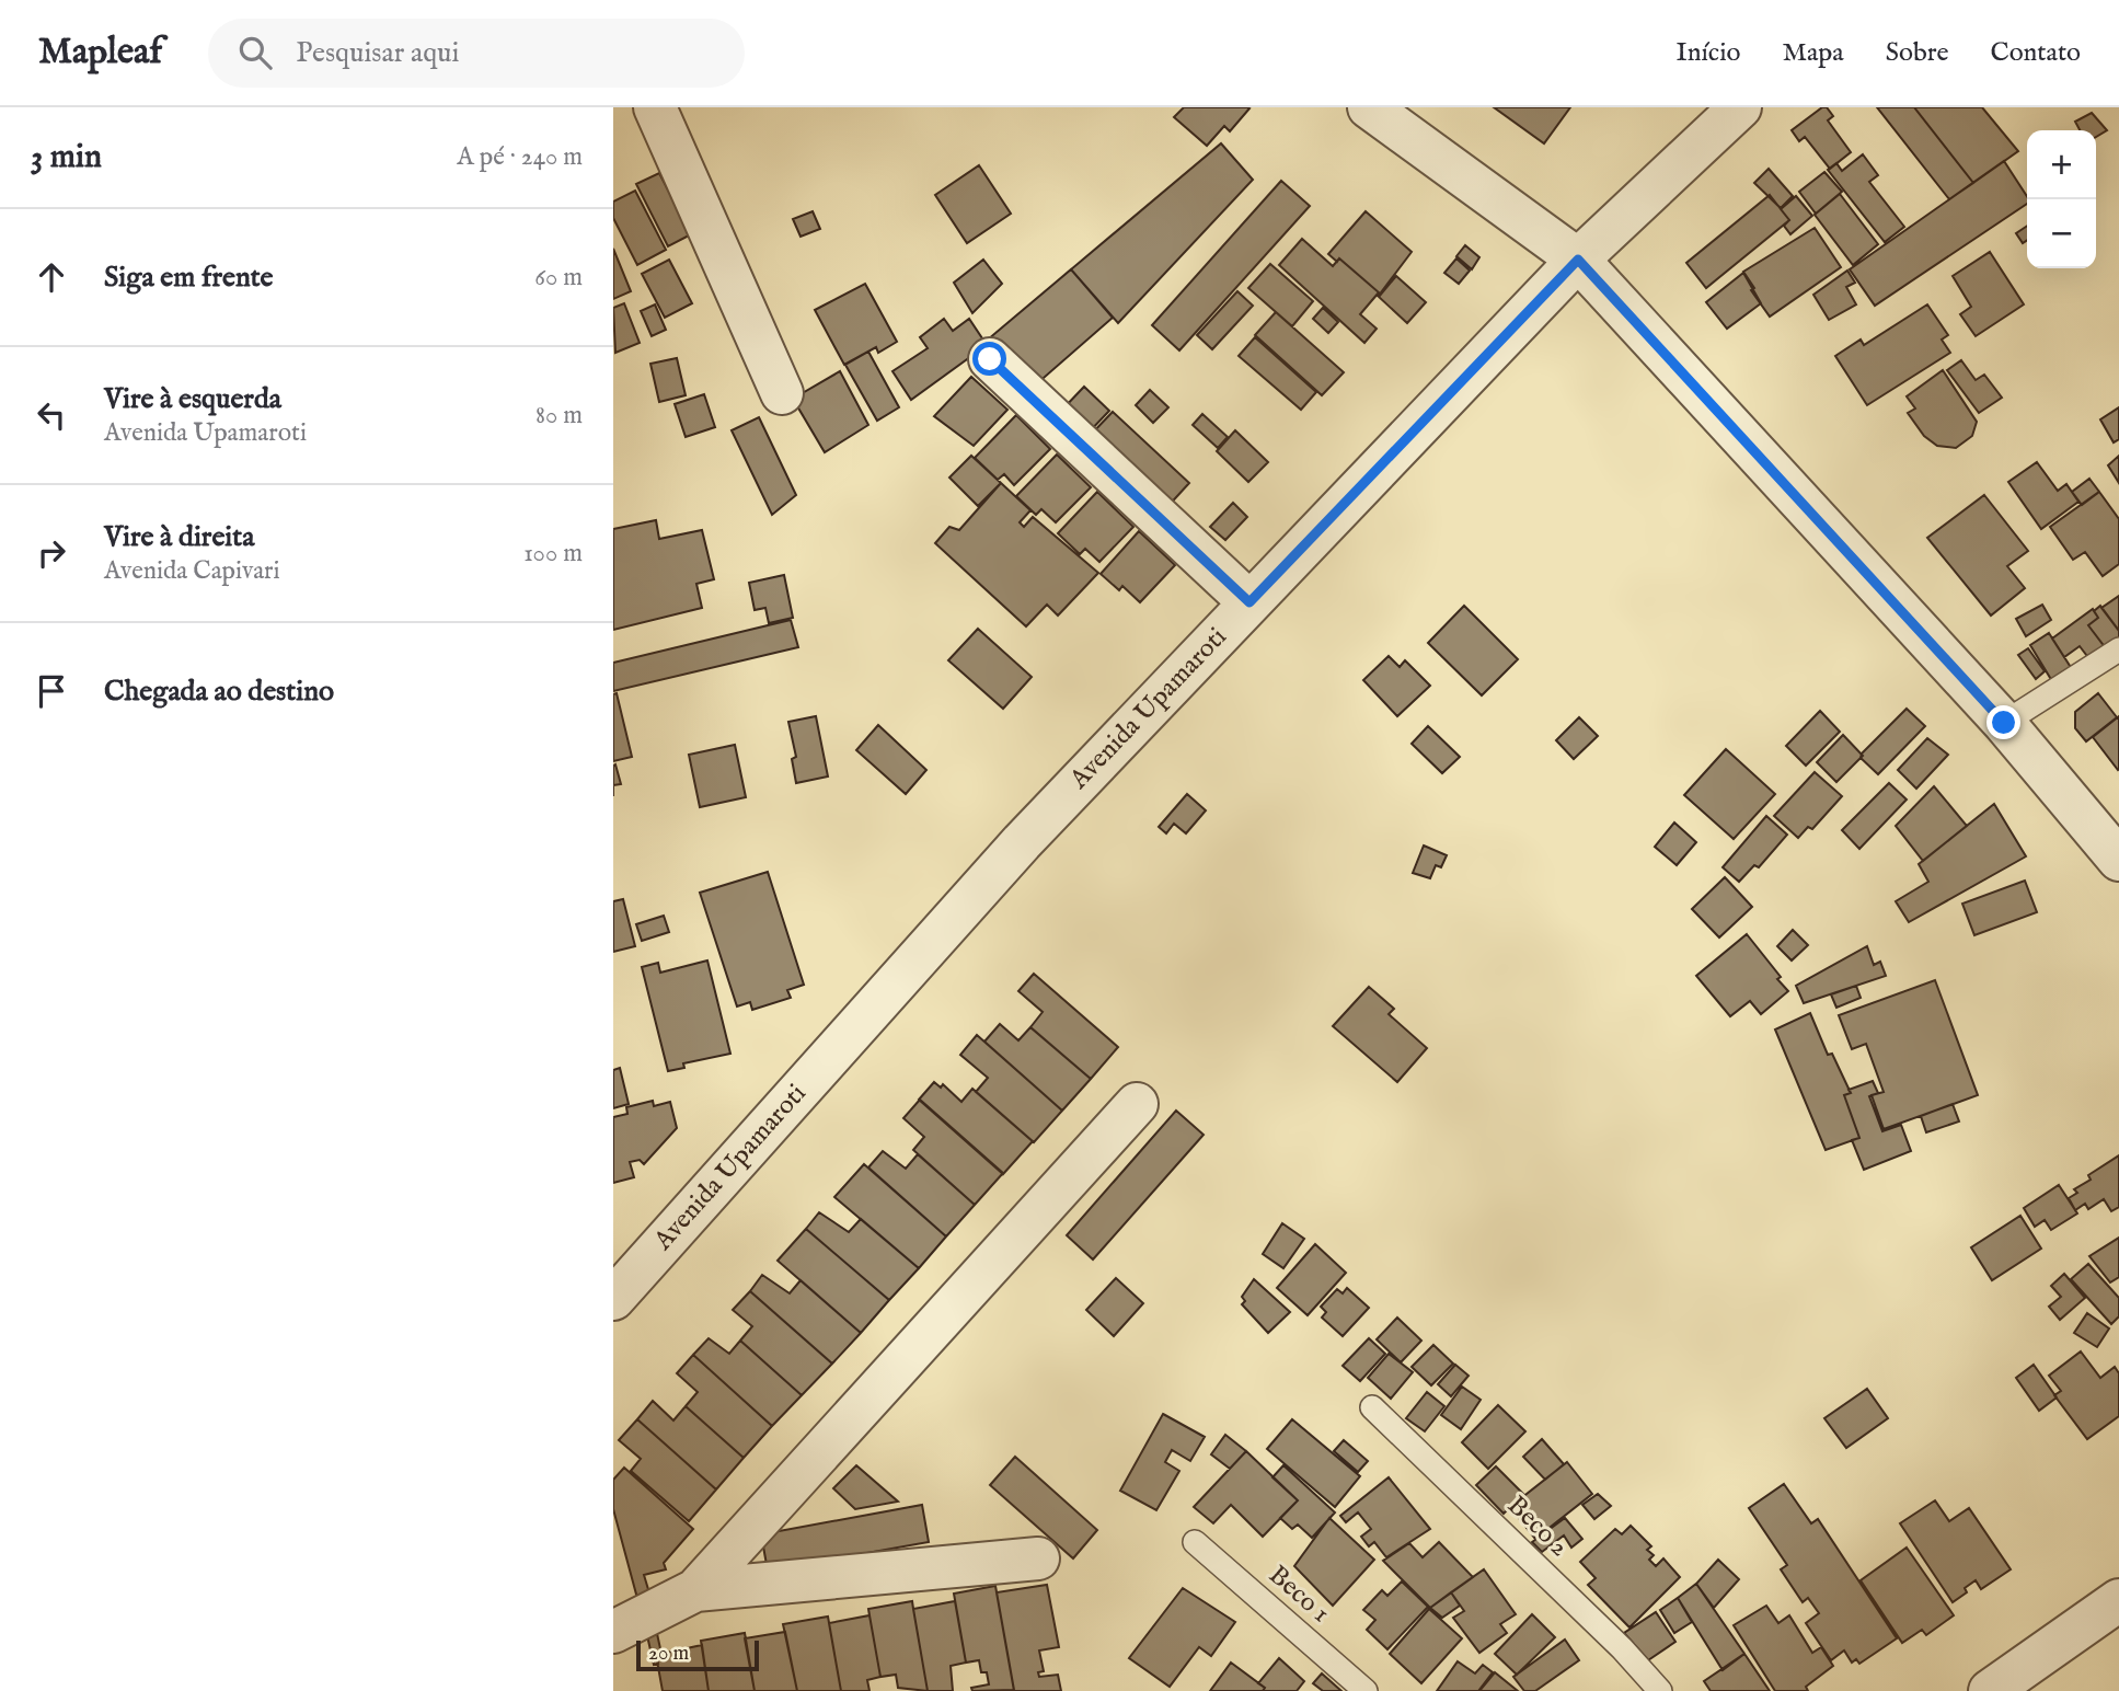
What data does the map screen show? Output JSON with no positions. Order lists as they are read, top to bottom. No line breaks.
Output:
{"streets":{"street":["Avenida Upamaroti"],"lane":["Beco 2","Beco 1"]},"scale_bar":"20 m","page":{"header":"Mapleaf","search":"Pesquisar aqui","nav":["Início","Mapa","Sobre","Contato"],"heading":["3 min","A pé · 240 m"],"map_buttons":["+","−"],"list":[["Siga em frente","60 m"],["Vire à esquerda","Avenida Upamaroti","80 m"],["Vire à direita","Avenida Capivari","100 m"],"Chegada ao destino"],"scale":"20 m"}}
